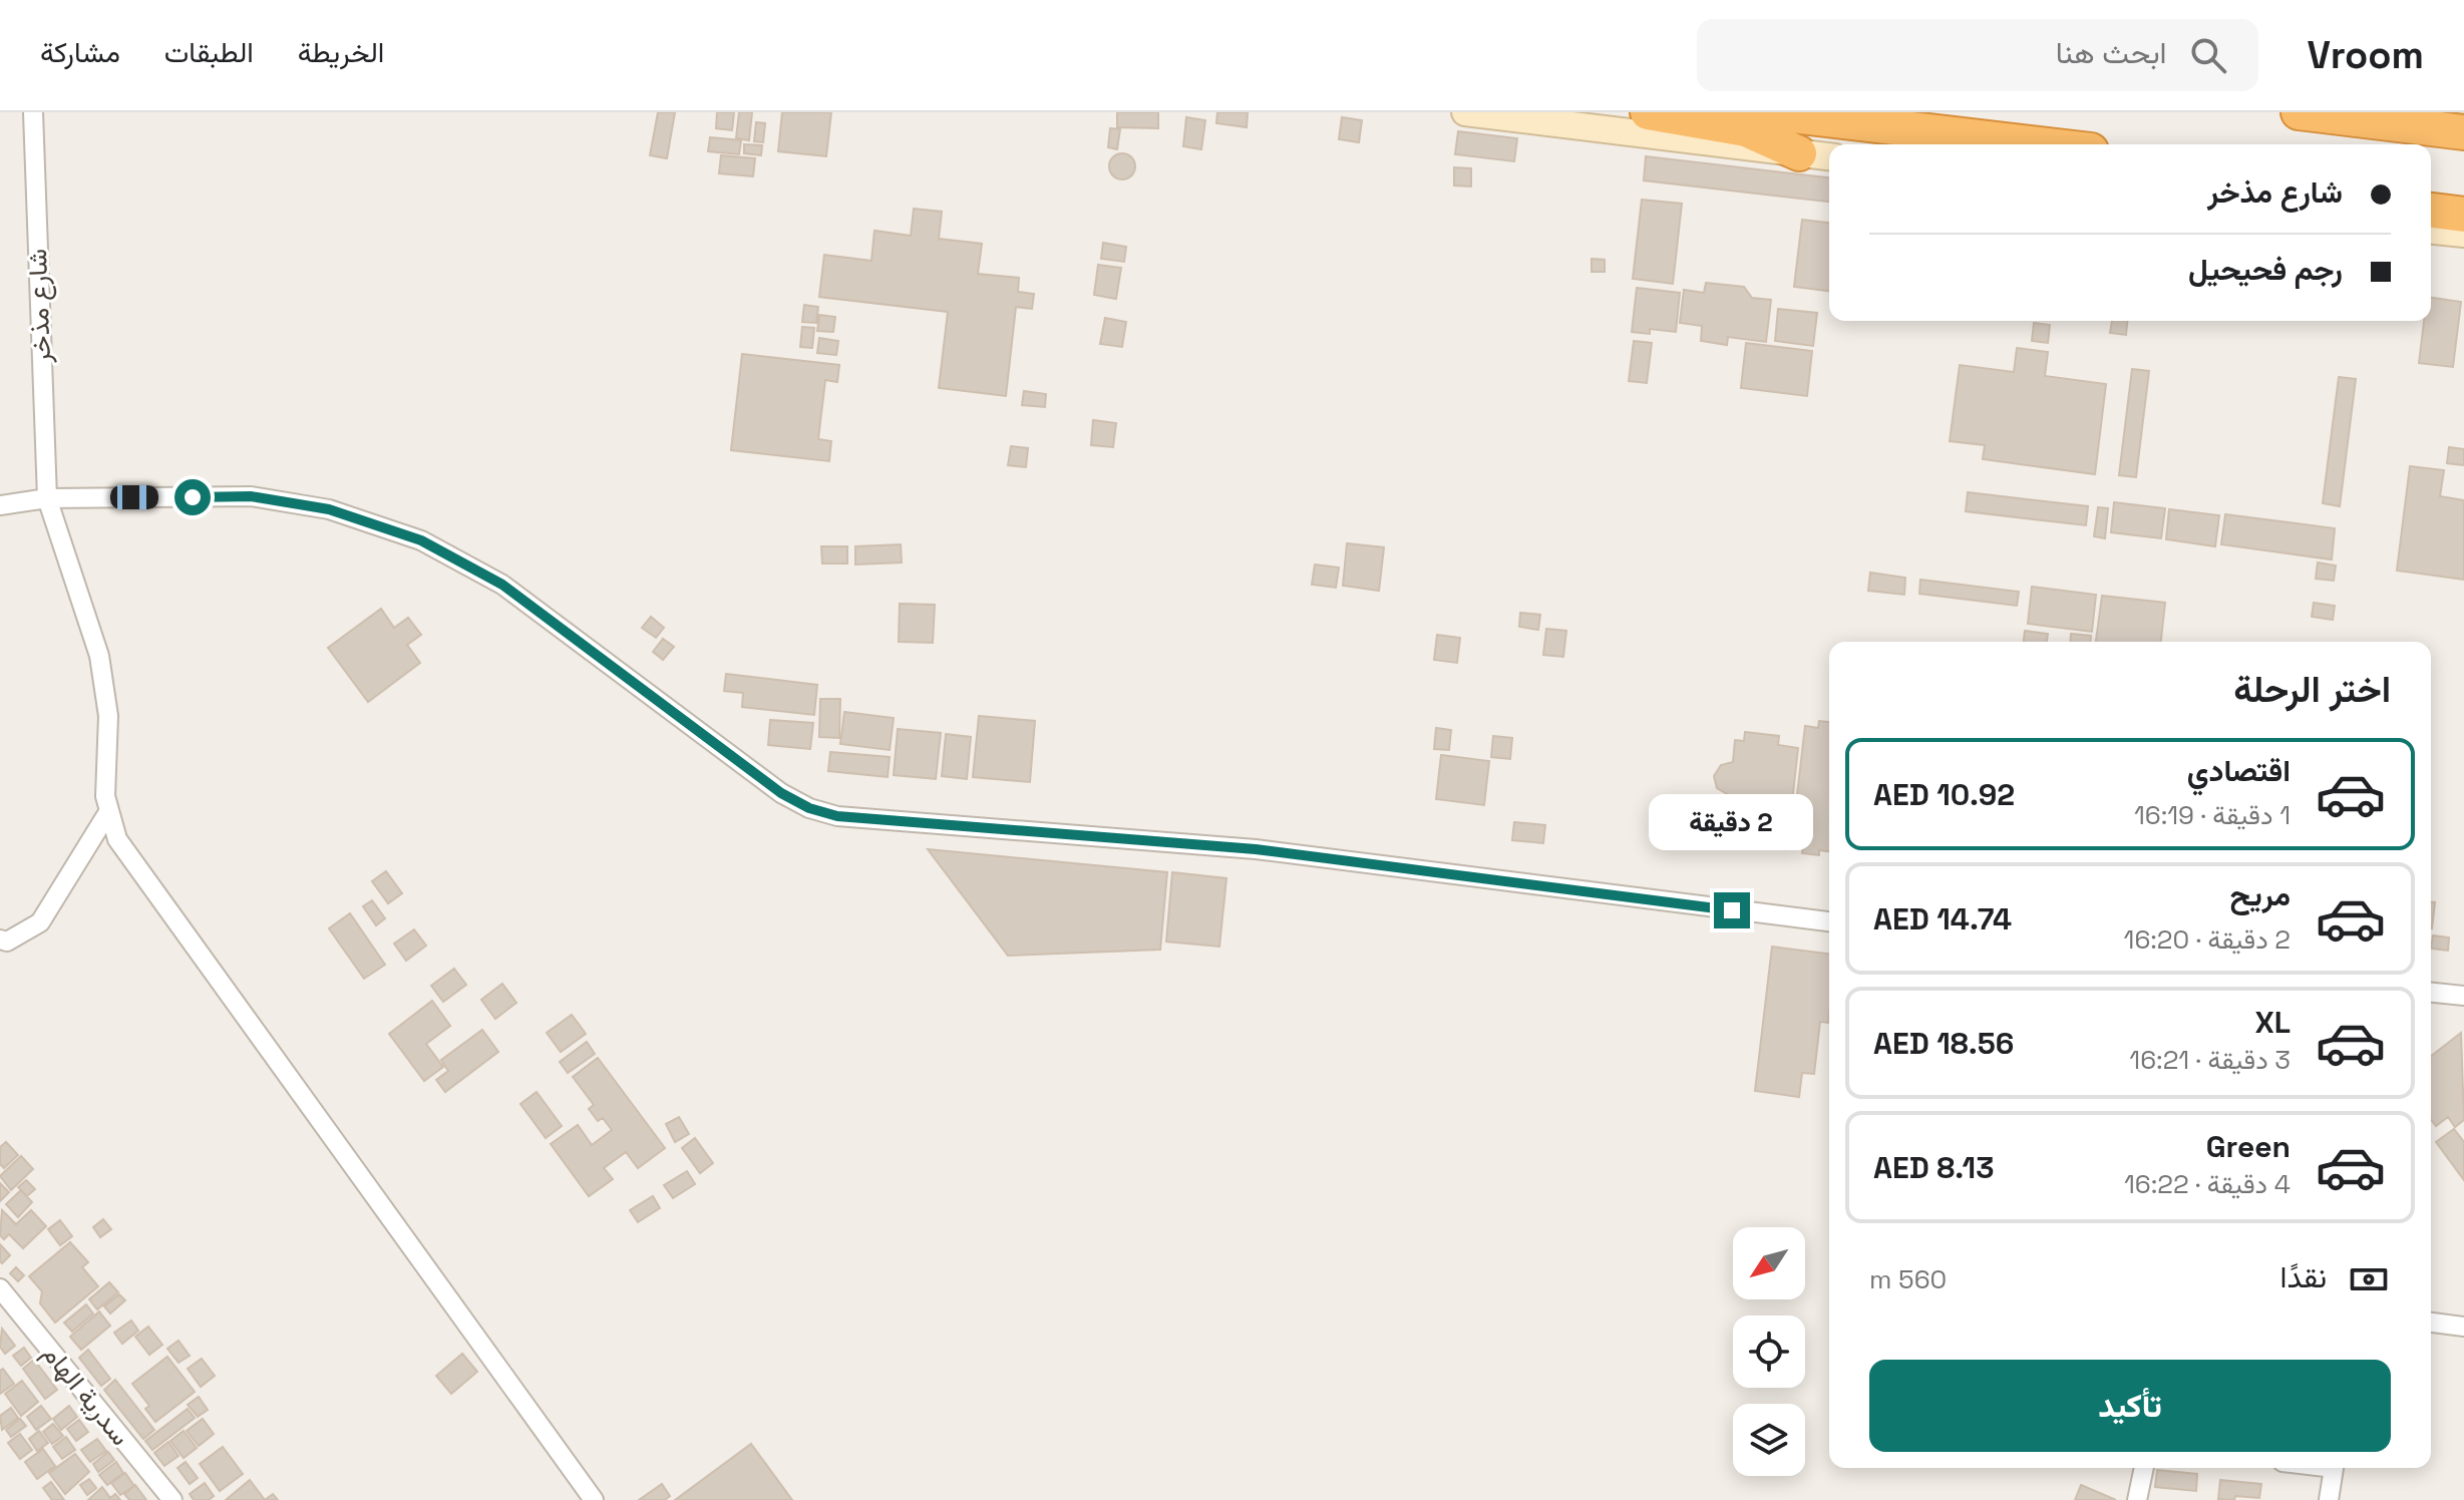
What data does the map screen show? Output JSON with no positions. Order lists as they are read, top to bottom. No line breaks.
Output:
{"streets":{"street":["شارع مذخر","سدرية الهام"]},"north":"bottom left","page":{"header":"Vroom","search":"ابحث هنا","nav":["الخريطة","الطبقات","مشاركة"],"banner":["شارع مذخر","رجم فحيحيل"],"heading":"اختر الرحلة","list":[{"name":"اقتصادي","note":"1 دقيقة · 16:19","value":"AED 10.92"},{"name":"مريح","note":"2 دقيقة · 16:20","value":"AED 14.74"},{"name":"XL","note":"3 دقيقة · 16:21","value":"AED 18.56"},{"name":"Green","note":"4 دقيقة · 16:22","value":"AED 8.13"}],"bubble":"2 دقيقة","pay":["نقدًا","560 m"],"buttons":"تأكيد"}}
